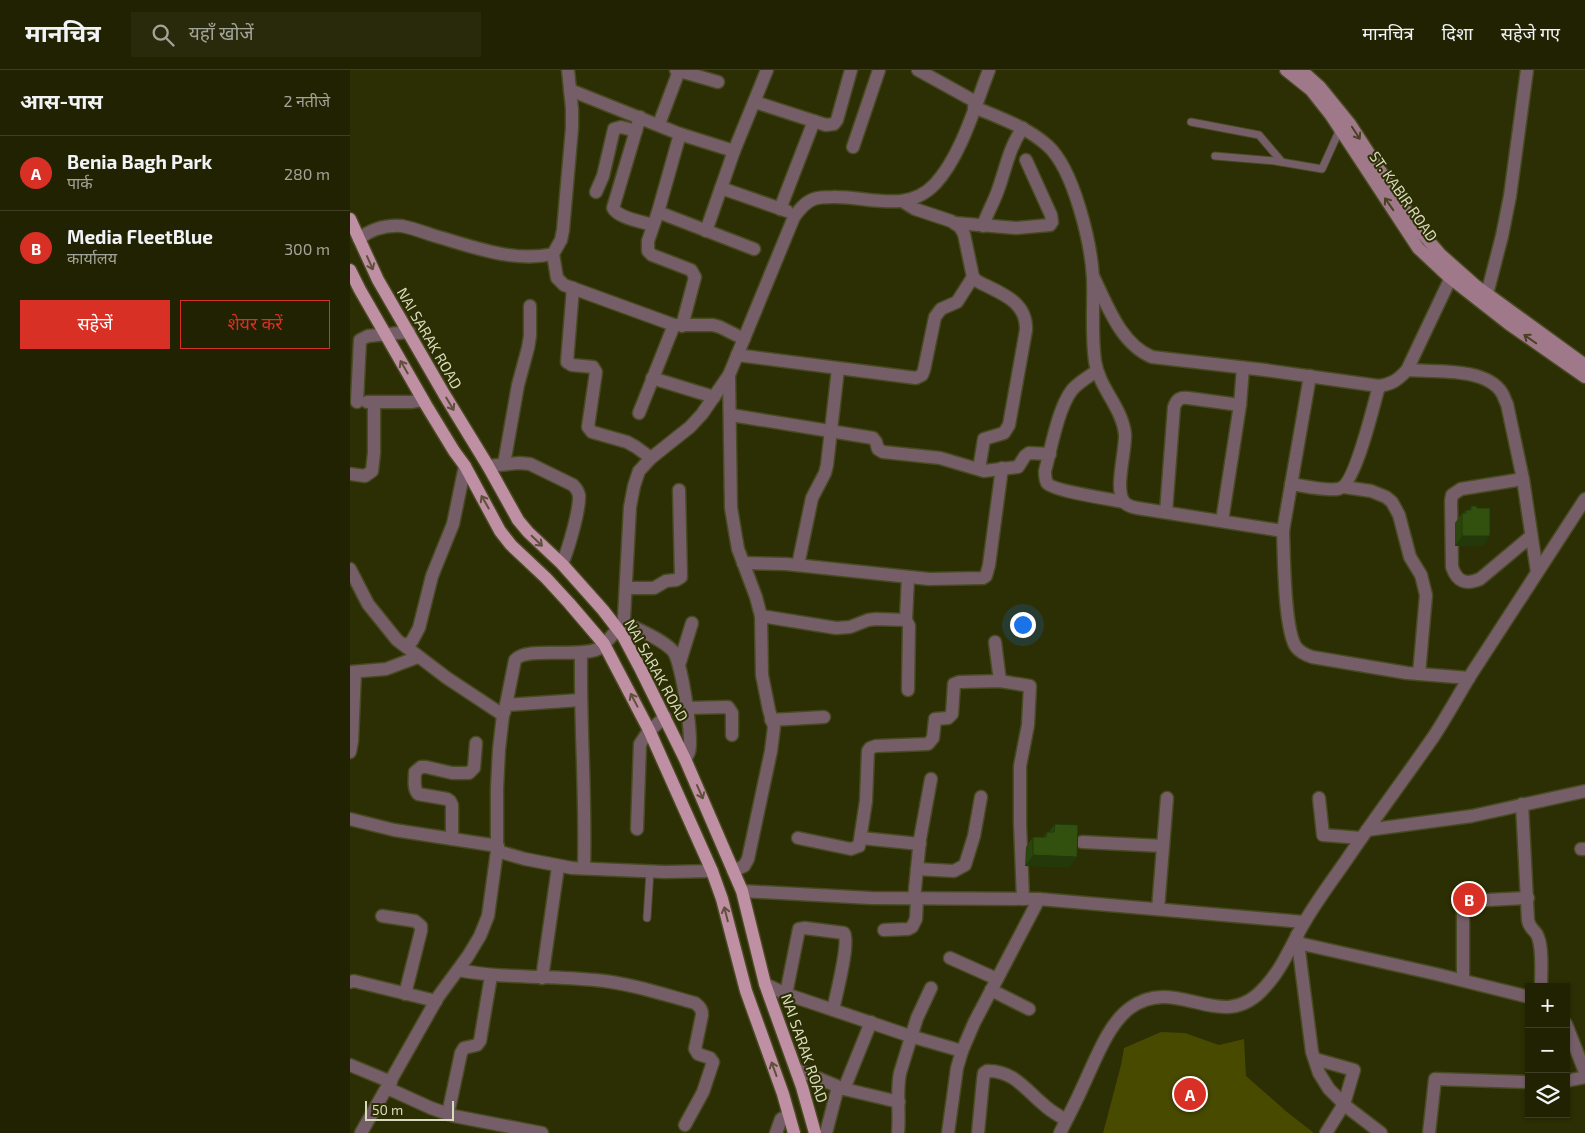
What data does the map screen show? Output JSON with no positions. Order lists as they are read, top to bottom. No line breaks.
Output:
{"streets":{"main road":["ST. KABIR ROAD","NAI SARAK ROAD"]},"scale_bar":"50 m","page":{"header":"मानचित्र","search":"यहाँ खोजें","nav":["मानचित्र","दिशा","सहेजे गए"],"heading":["आस-पास","2 नतीजे"],"list":[{"mark":"A","name":"Benia Bagh Park","note":"पार्क","value":"280 m"},{"mark":"B","name":"Media FleetBlue","note":"कार्यालय","value":"300 m"}],"buttons":["सहेजें","शेयर करें"],"pins":["B","A"],"map_buttons":["+","−"],"scale":"50 m"}}
